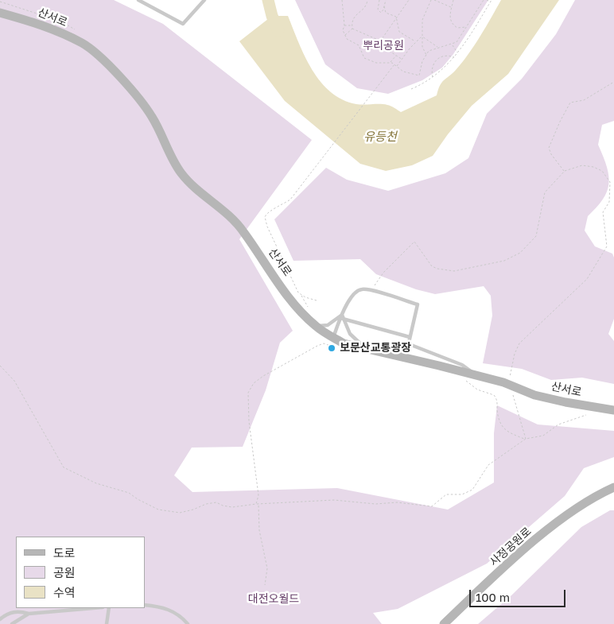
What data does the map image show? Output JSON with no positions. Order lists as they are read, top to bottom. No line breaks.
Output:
{"streets":{"street":["산서로","사정공원로"]},"water":["유등천"],"parks":["뿌리공원","대전오월드"],"places":["보문산교통광장"],"legend":["도로","공원","수역"],"scale_bar":"100 m"}
